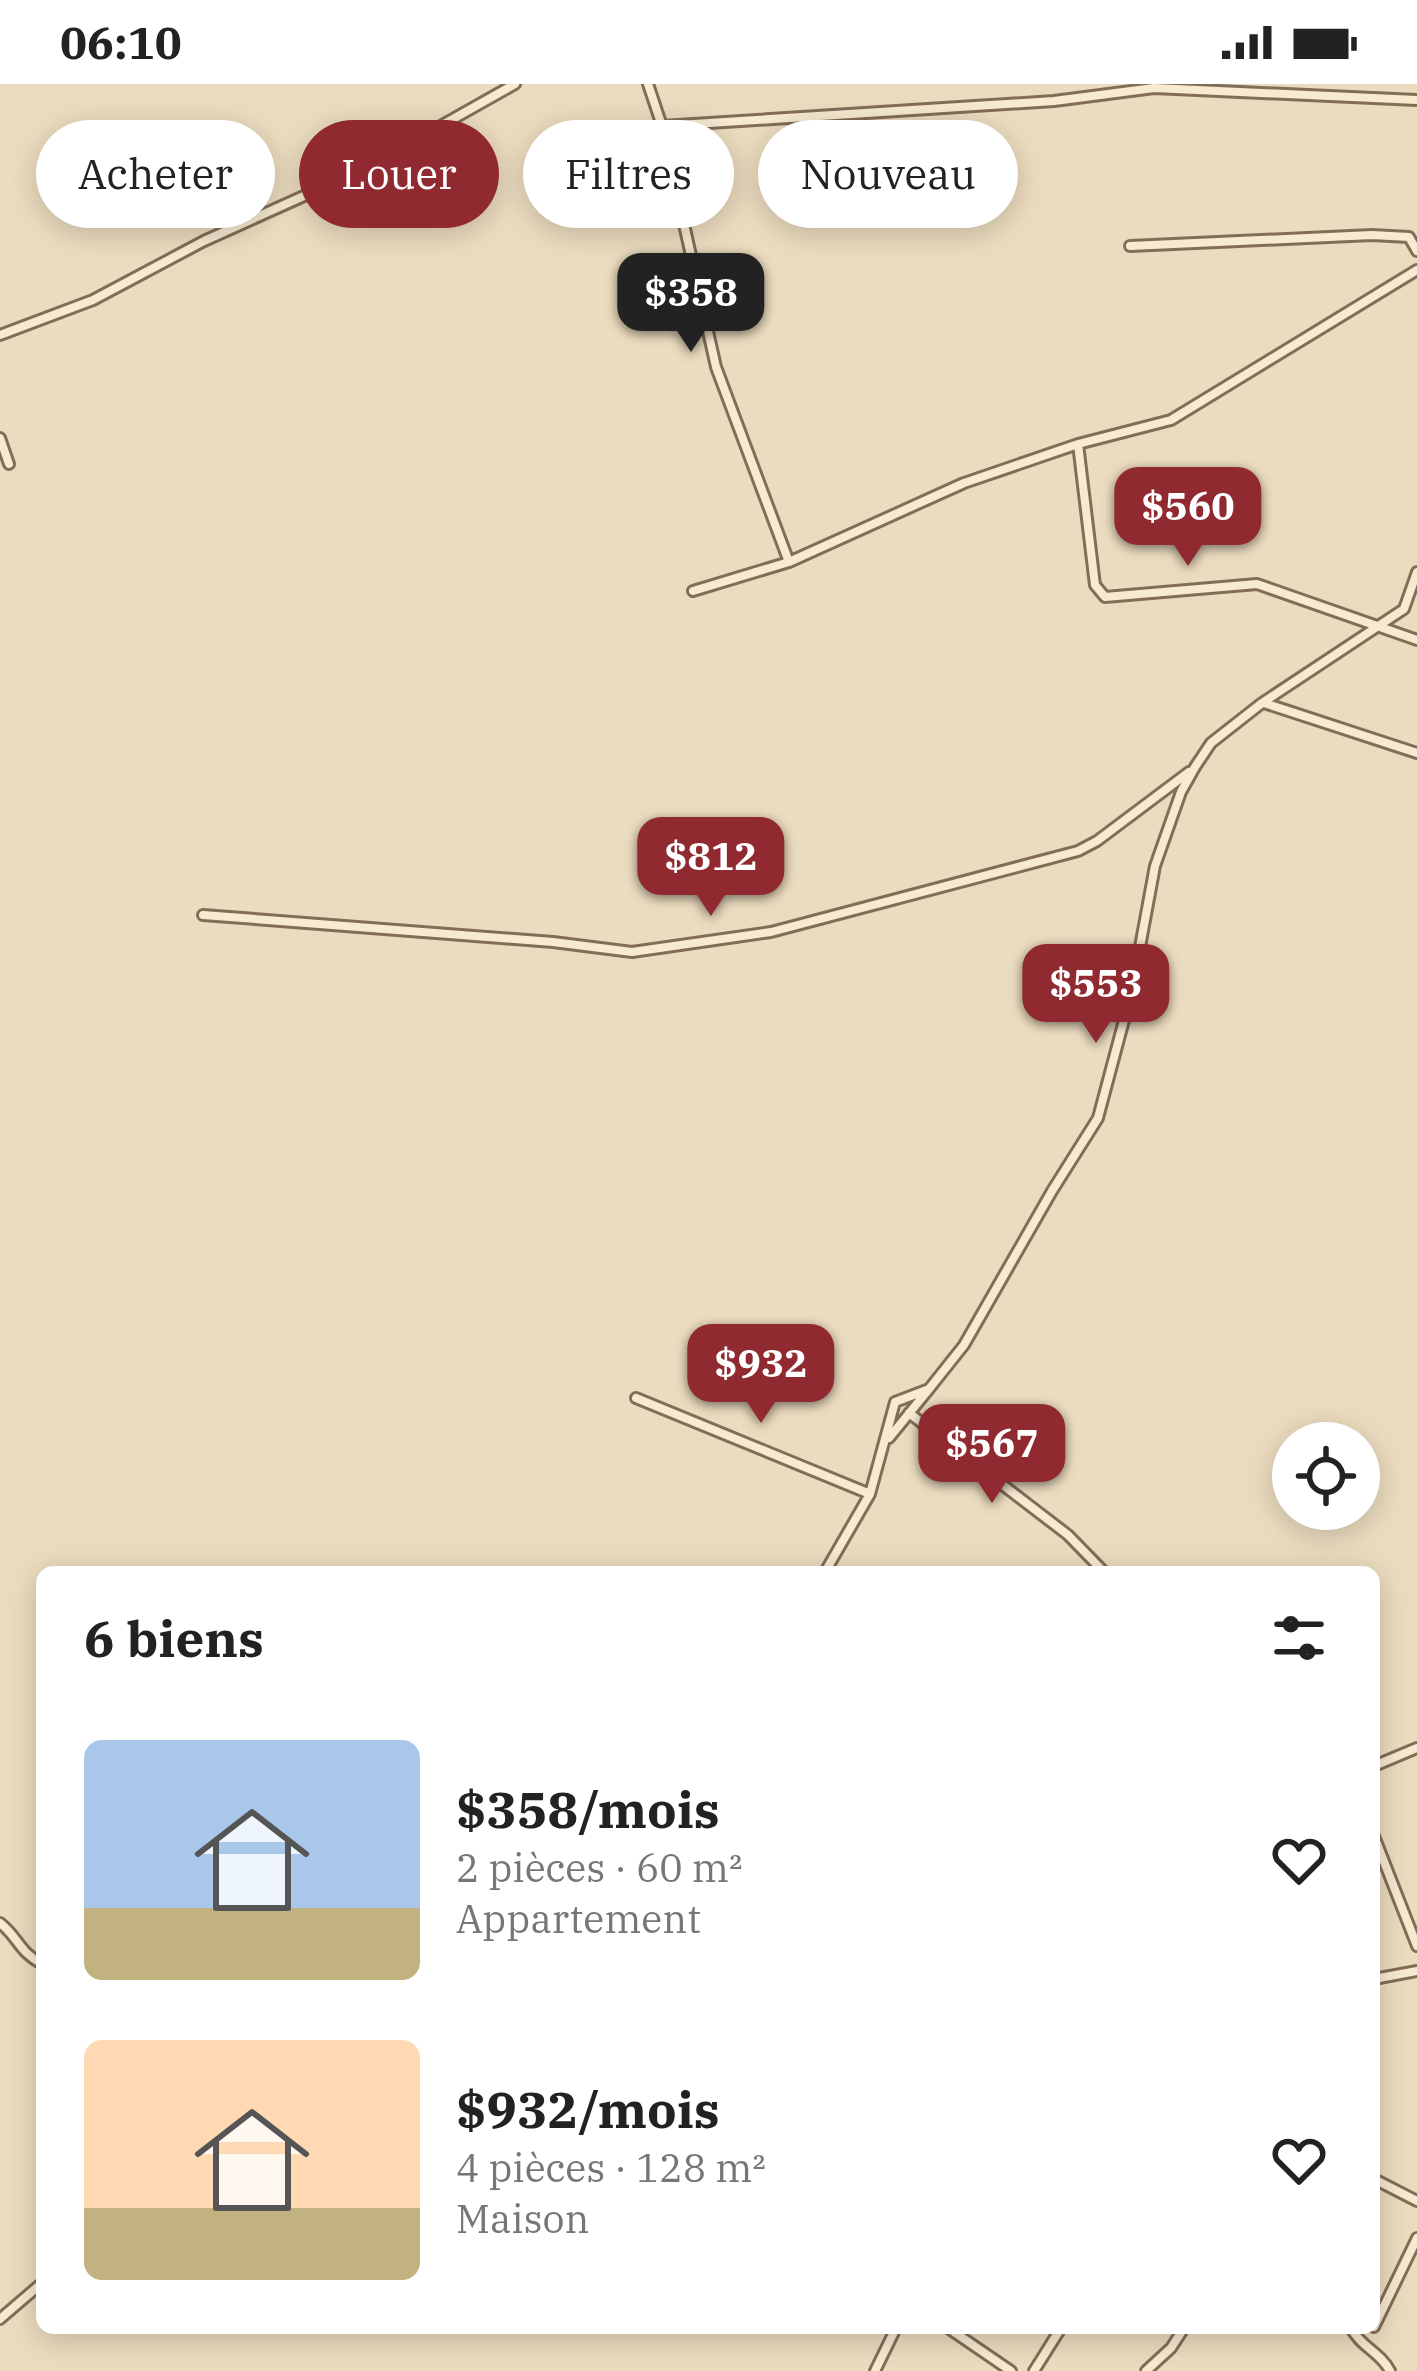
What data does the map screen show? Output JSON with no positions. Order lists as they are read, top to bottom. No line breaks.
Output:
{"page":{"status":"06:10","chip":["Acheter","Louer","Filtres","Nouveau"],"price":["$358","$560","$812","$553","$932","$567"],"heading":"6 biens","list":[{"name":"$358/mois","note":"2 pièces · 60 m² · Appartement"},{"name":"$932/mois","note":"4 pièces · 128 m² · Maison"}]}}
